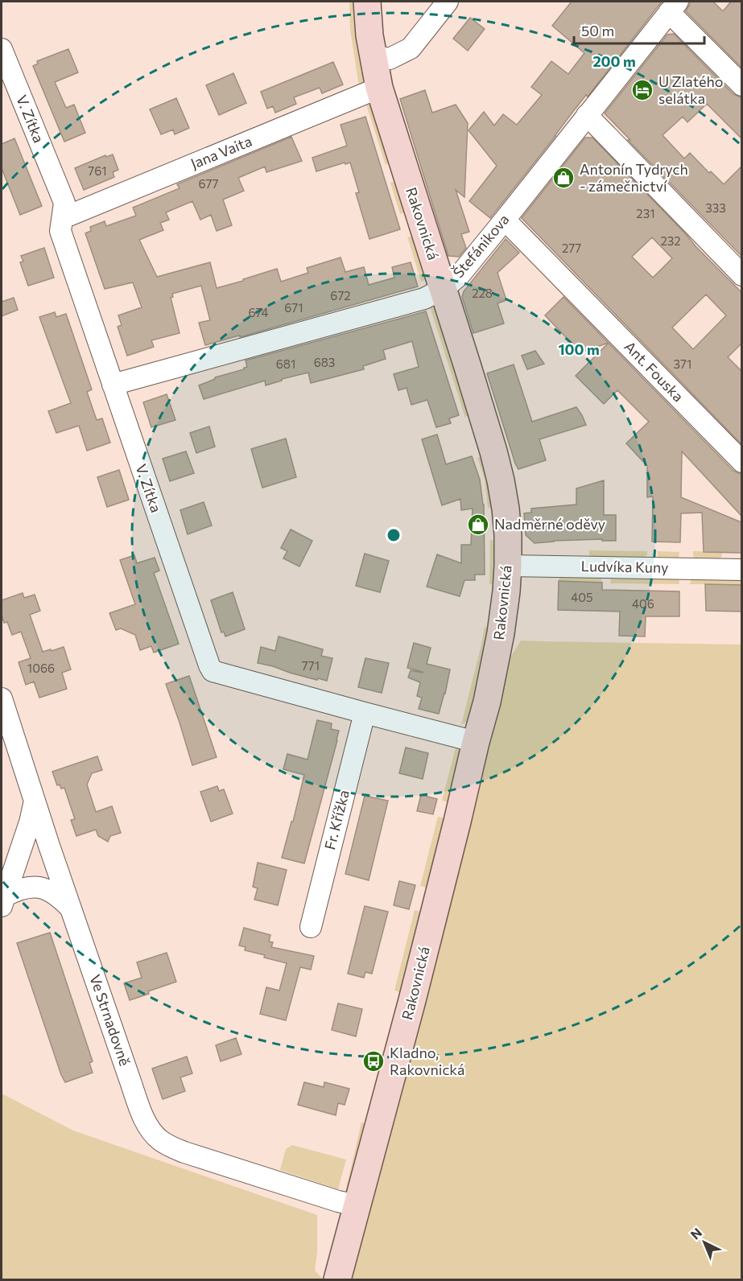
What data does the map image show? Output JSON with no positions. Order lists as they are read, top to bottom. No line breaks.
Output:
{"streets":{"main road":["Rakovnická"],"street":["V. Zítka","Jana Vaita","Štefánikova","Ant. Fouska","Ludvíka Kuny","Fr. Křížka","Ve Strnadovně"]},"crossings":[["V. Zítka","Jana Vaita"],["V. Zítka","Rakovnická"],["V. Zítka","Štefánikova"],["V. Zítka","Fr. Křížka"],["Jana Vaita","Rakovnická"],["Rakovnická","Štefánikova"],["Rakovnická","Ludvíka Kuny"],["Rakovnická","Ve Strnadovně"],["Štefánikova","Ant. Fouska"]],"places":{"hotel":["U Zlatého selátka"],"shop":["Antonín Tydrych - zámečnictví","Nadměrné oděvy"],"bus stop":["Kladno, Rakovnická"]},"house_numbers":["761","677","333","231","232","277","228","672","671","674","683","681","371","405","406","771","1066"],"scale_bar":"50 m","north":"top left","rings":["200 m","100 m"]}
